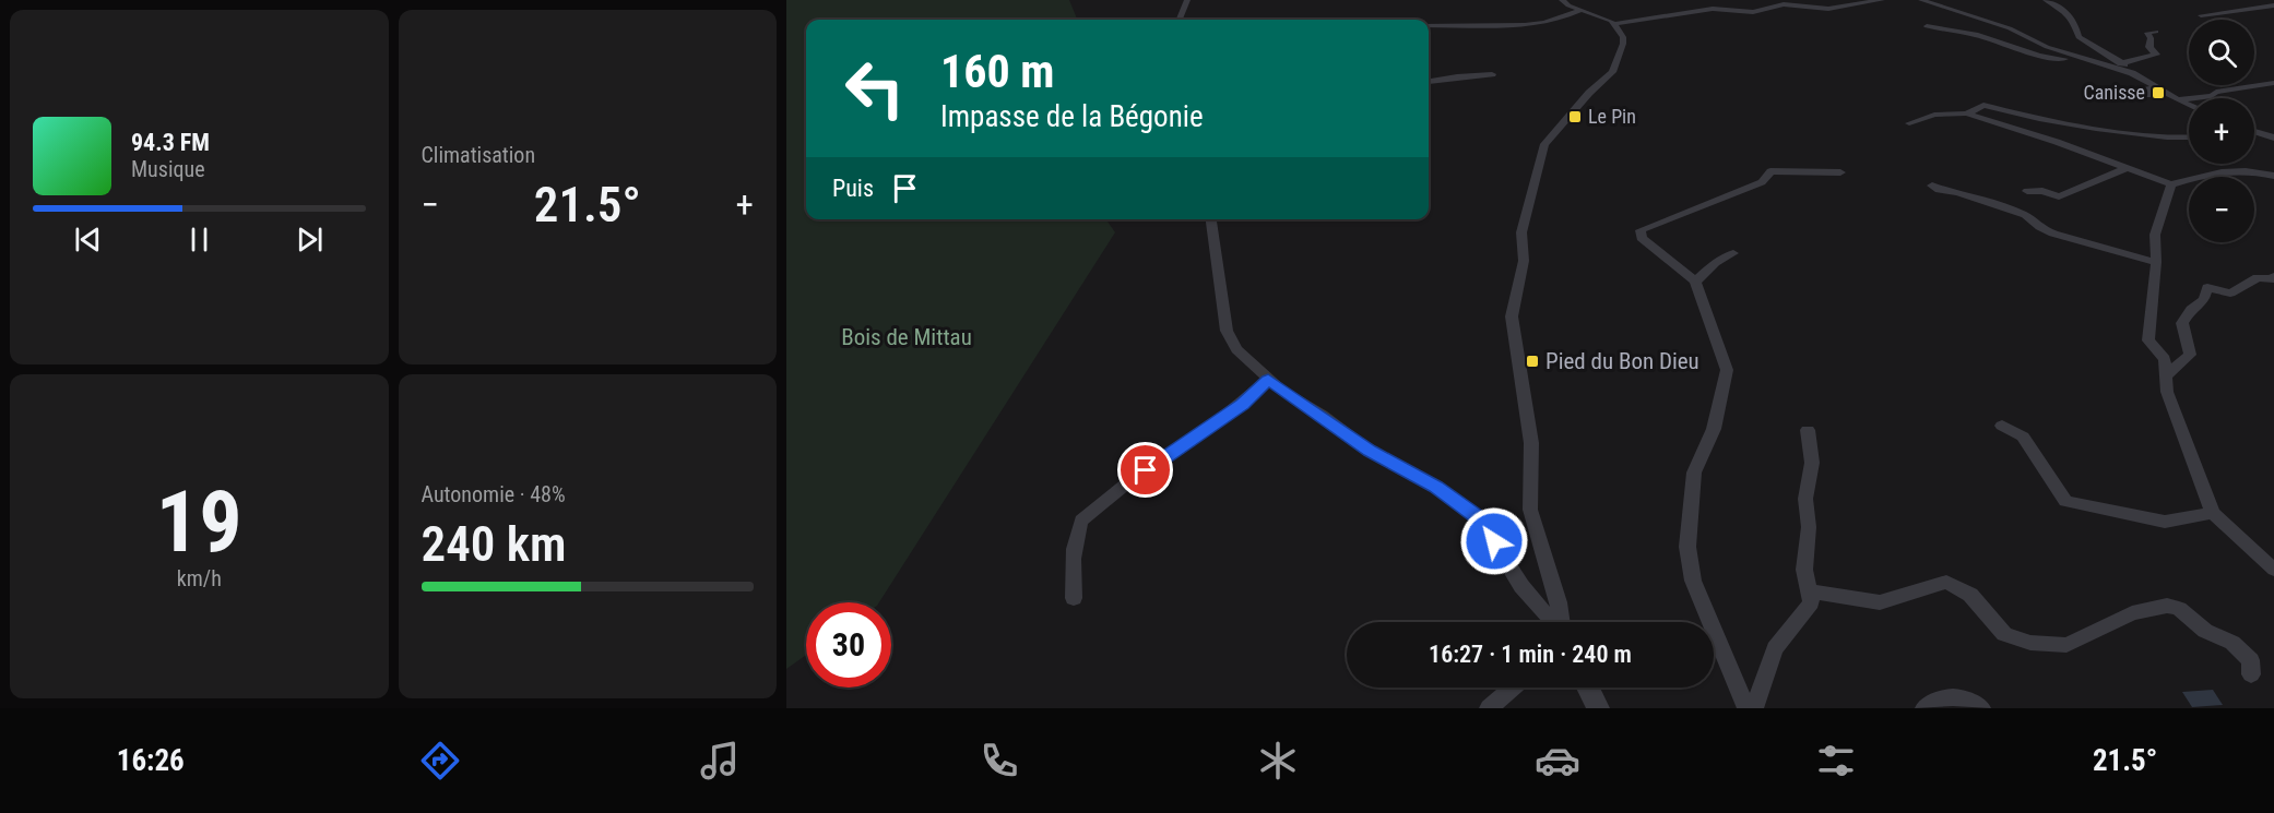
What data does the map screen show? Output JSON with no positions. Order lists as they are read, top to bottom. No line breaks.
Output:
{"parks":["Bois de Mittau"],"places":{"transit":["Canisse","Le Pin","Pied du Bon Dieu"]},"page":{"tile":["Climatisation",["19","km/h"],["Autonomie · 48%","240 km"]],"map_buttons":["+","−"],"turn":["160 m","Impasse de la Bégonie"],"song":["94.3 FM","Musique"],"then":"Puis","heat":["−","21.5°","+"],"limit":"30","trip":"16:27 · 1 min · 240 m","tabs":["16:26","21.5°"]}}
